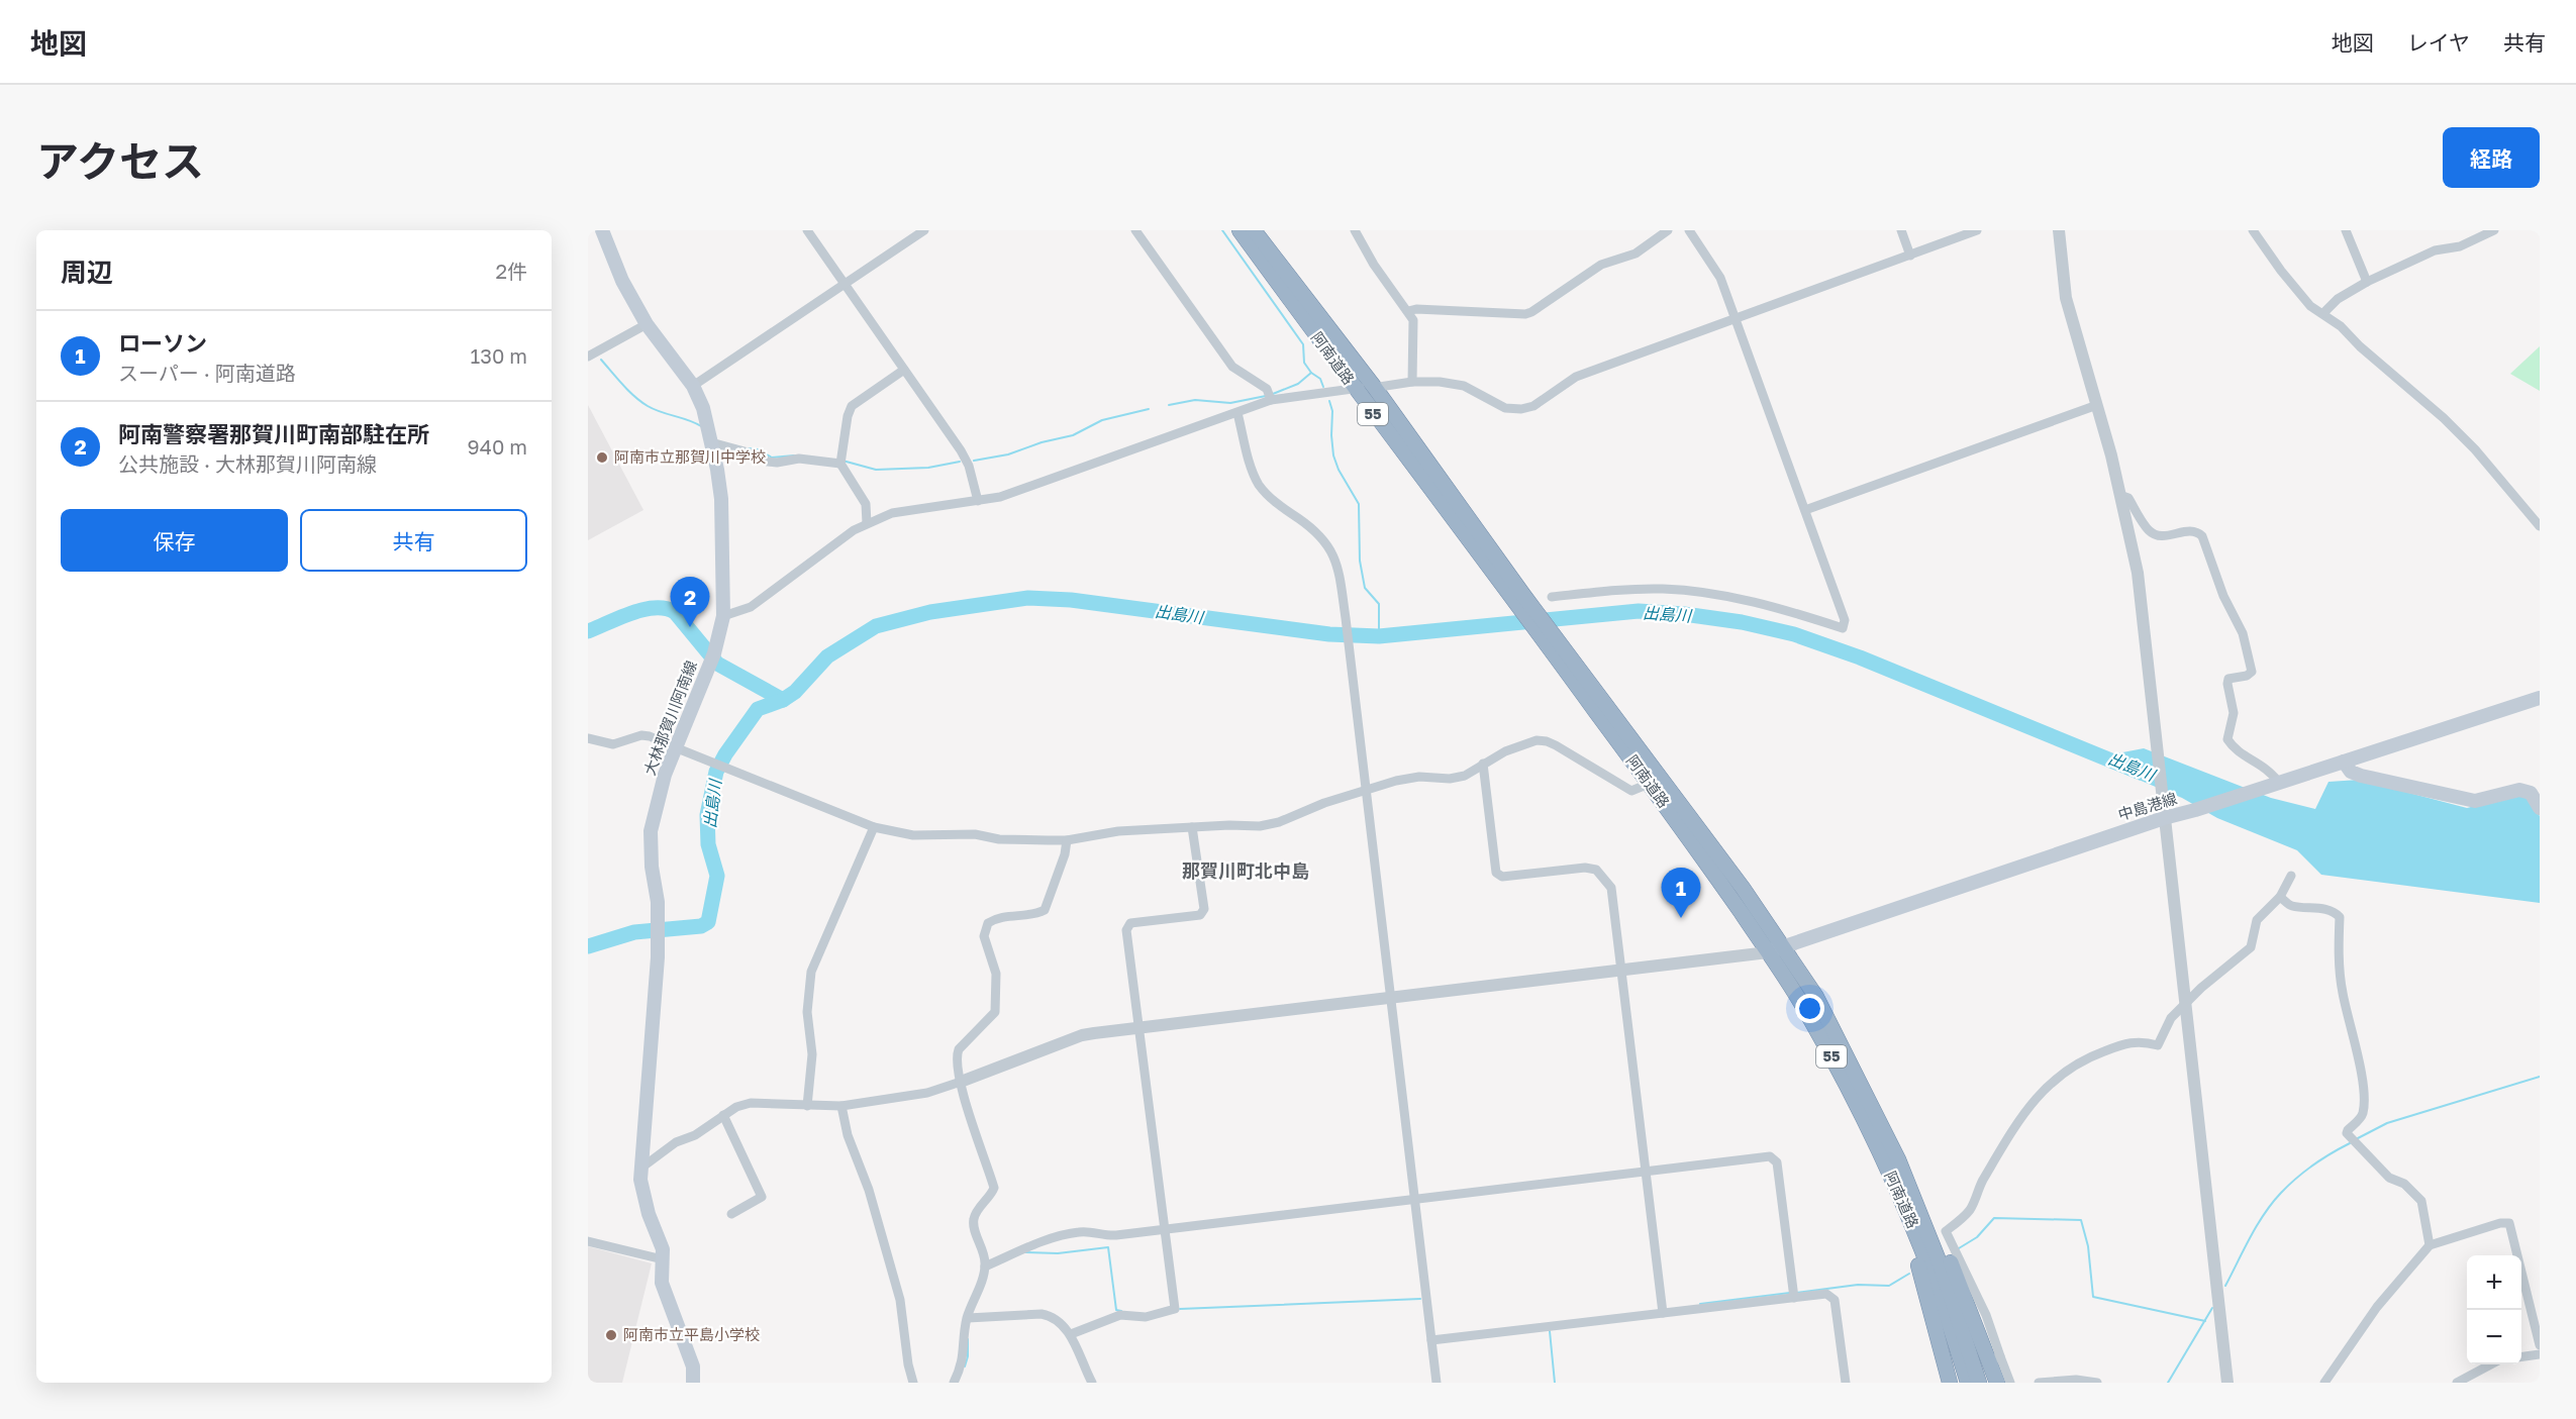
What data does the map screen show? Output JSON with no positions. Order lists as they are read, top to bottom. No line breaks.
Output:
{"streets":{"highway":["阿南道路","55"],"main road":["大林那賀川阿南線","中島港線"]},"crossings":[["阿南道路","55"],["阿南道路","中島港線"]],"districts":["那賀川町北中島"],"water":["出島川"],"places":["阿南市立那賀川中学校","阿南市立平島小学校"],"page":{"header":"地図","nav":["地図","レイヤ","共有"],"title":"アクセス","buttons":["経路",["保存","共有"]],"heading":["周辺","2件"],"list":[{"mark":"1","name":"ローソン","note":"スーパー · 阿南道路","value":"130 m"},{"mark":"2","name":"阿南警察署那賀川町南部駐在所","note":"公共施設 · 大林那賀川阿南線","value":"940 m"}],"pins":["2","1"],"map_buttons":["+","−"]}}
